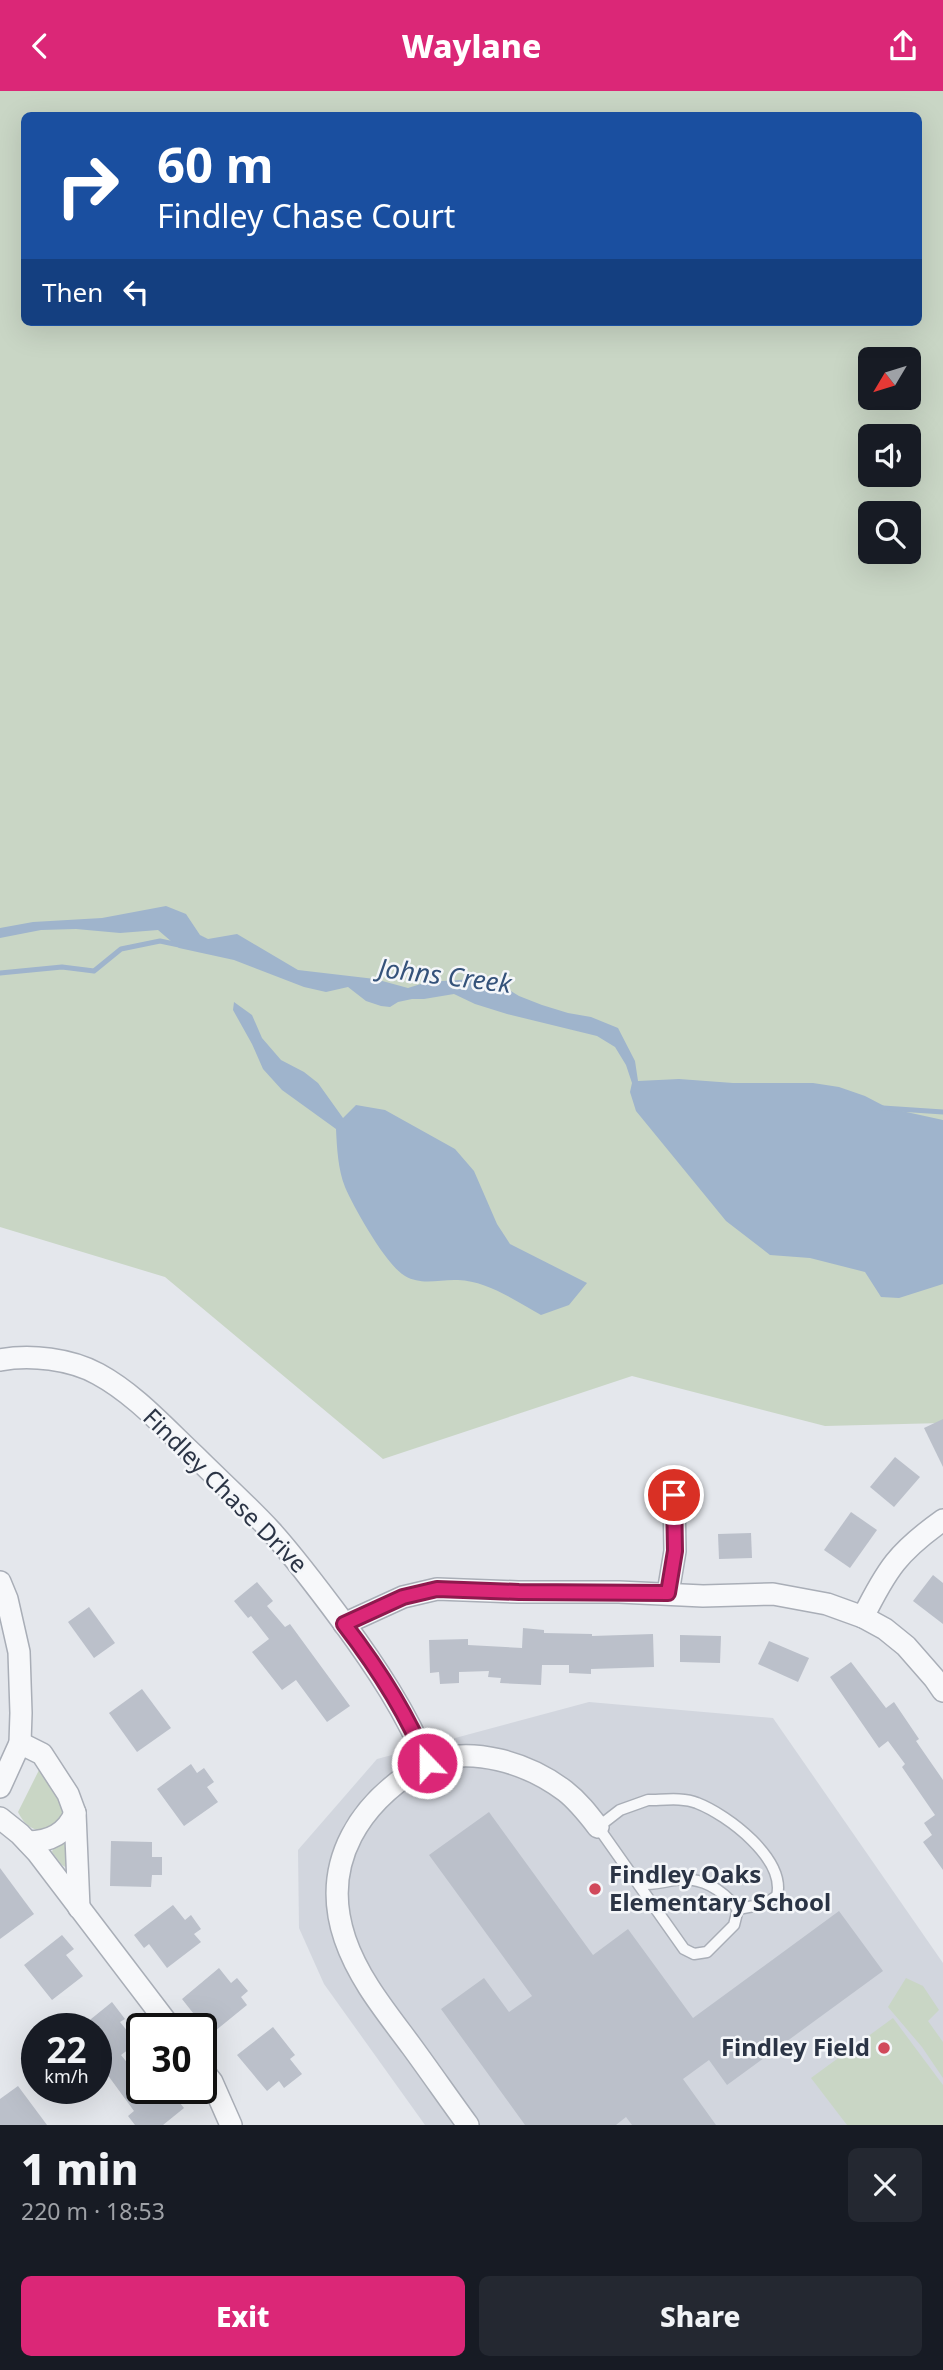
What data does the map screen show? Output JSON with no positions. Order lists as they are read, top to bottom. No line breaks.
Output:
{"streets":{"street":["Findley Chase Drive"]},"water":["Johns Creek"],"places":["Findley Oaks Elementary School","Findley Field"],"north":"bottom left","page":{"header":"Waylane","turn":["60 m","Findley Chase Court"],"then":"Then","speed":"22 km/h","limit":"30","heading":["1 min","220 m · 18:53"],"buttons":["Exit","Share"]}}
